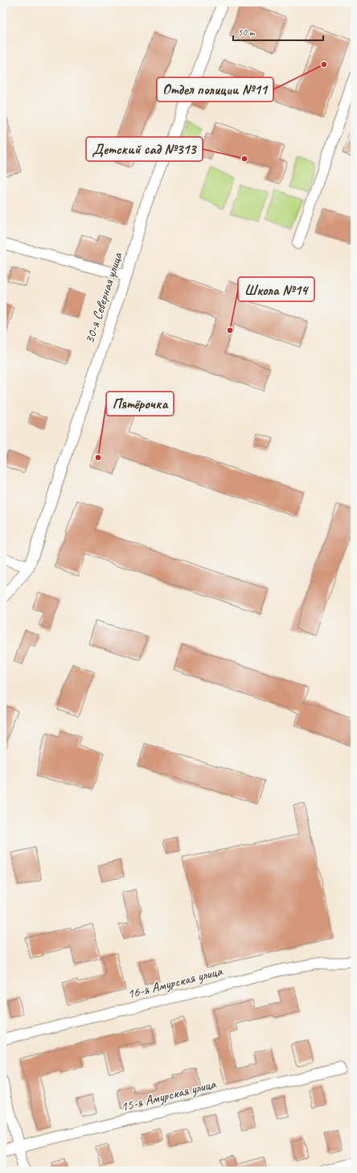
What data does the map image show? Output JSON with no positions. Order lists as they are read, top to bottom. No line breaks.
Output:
{"streets":{"street":["30-я Северная улица","16-я Амурская улица","15-я Амурская улица"]},"places":["Отдел полиции №11","Детский сад №313","Школа №14","Пятёрочка"],"scale_bar":"50 m"}
